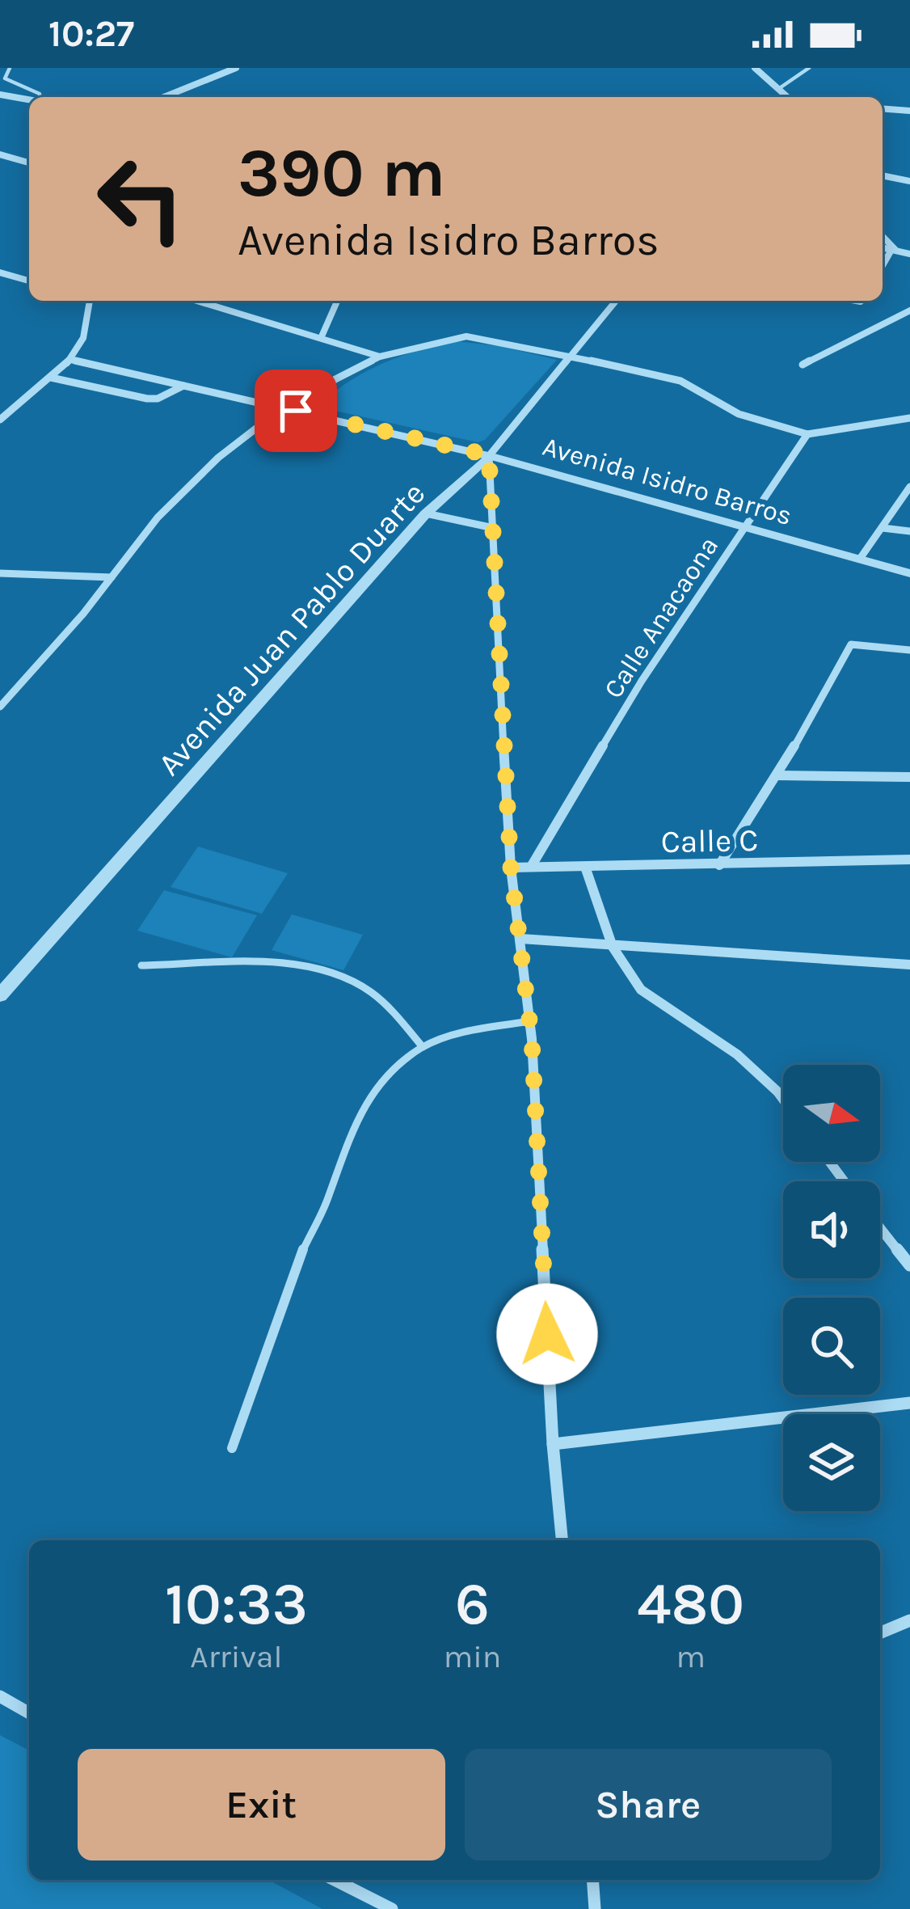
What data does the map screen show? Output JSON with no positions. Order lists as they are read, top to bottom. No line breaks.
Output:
{"streets":{"street":["Avenida Isidro Barros","Calle Anacaona","Avenida Juan Pablo Duarte","Calle C"]},"crossings":[["Avenida Isidro Barros","Calle Anacaona"],["Avenida Isidro Barros","Avenida Juan Pablo Duarte"],["Calle Anacaona","Calle C"]],"north":"right","page":{"status":"10:27","turn":["390 m","Avenida Isidro Barros"],"eta":["10:33","Arrival","6","min","480","m"],"buttons":["Exit","Share"]}}
